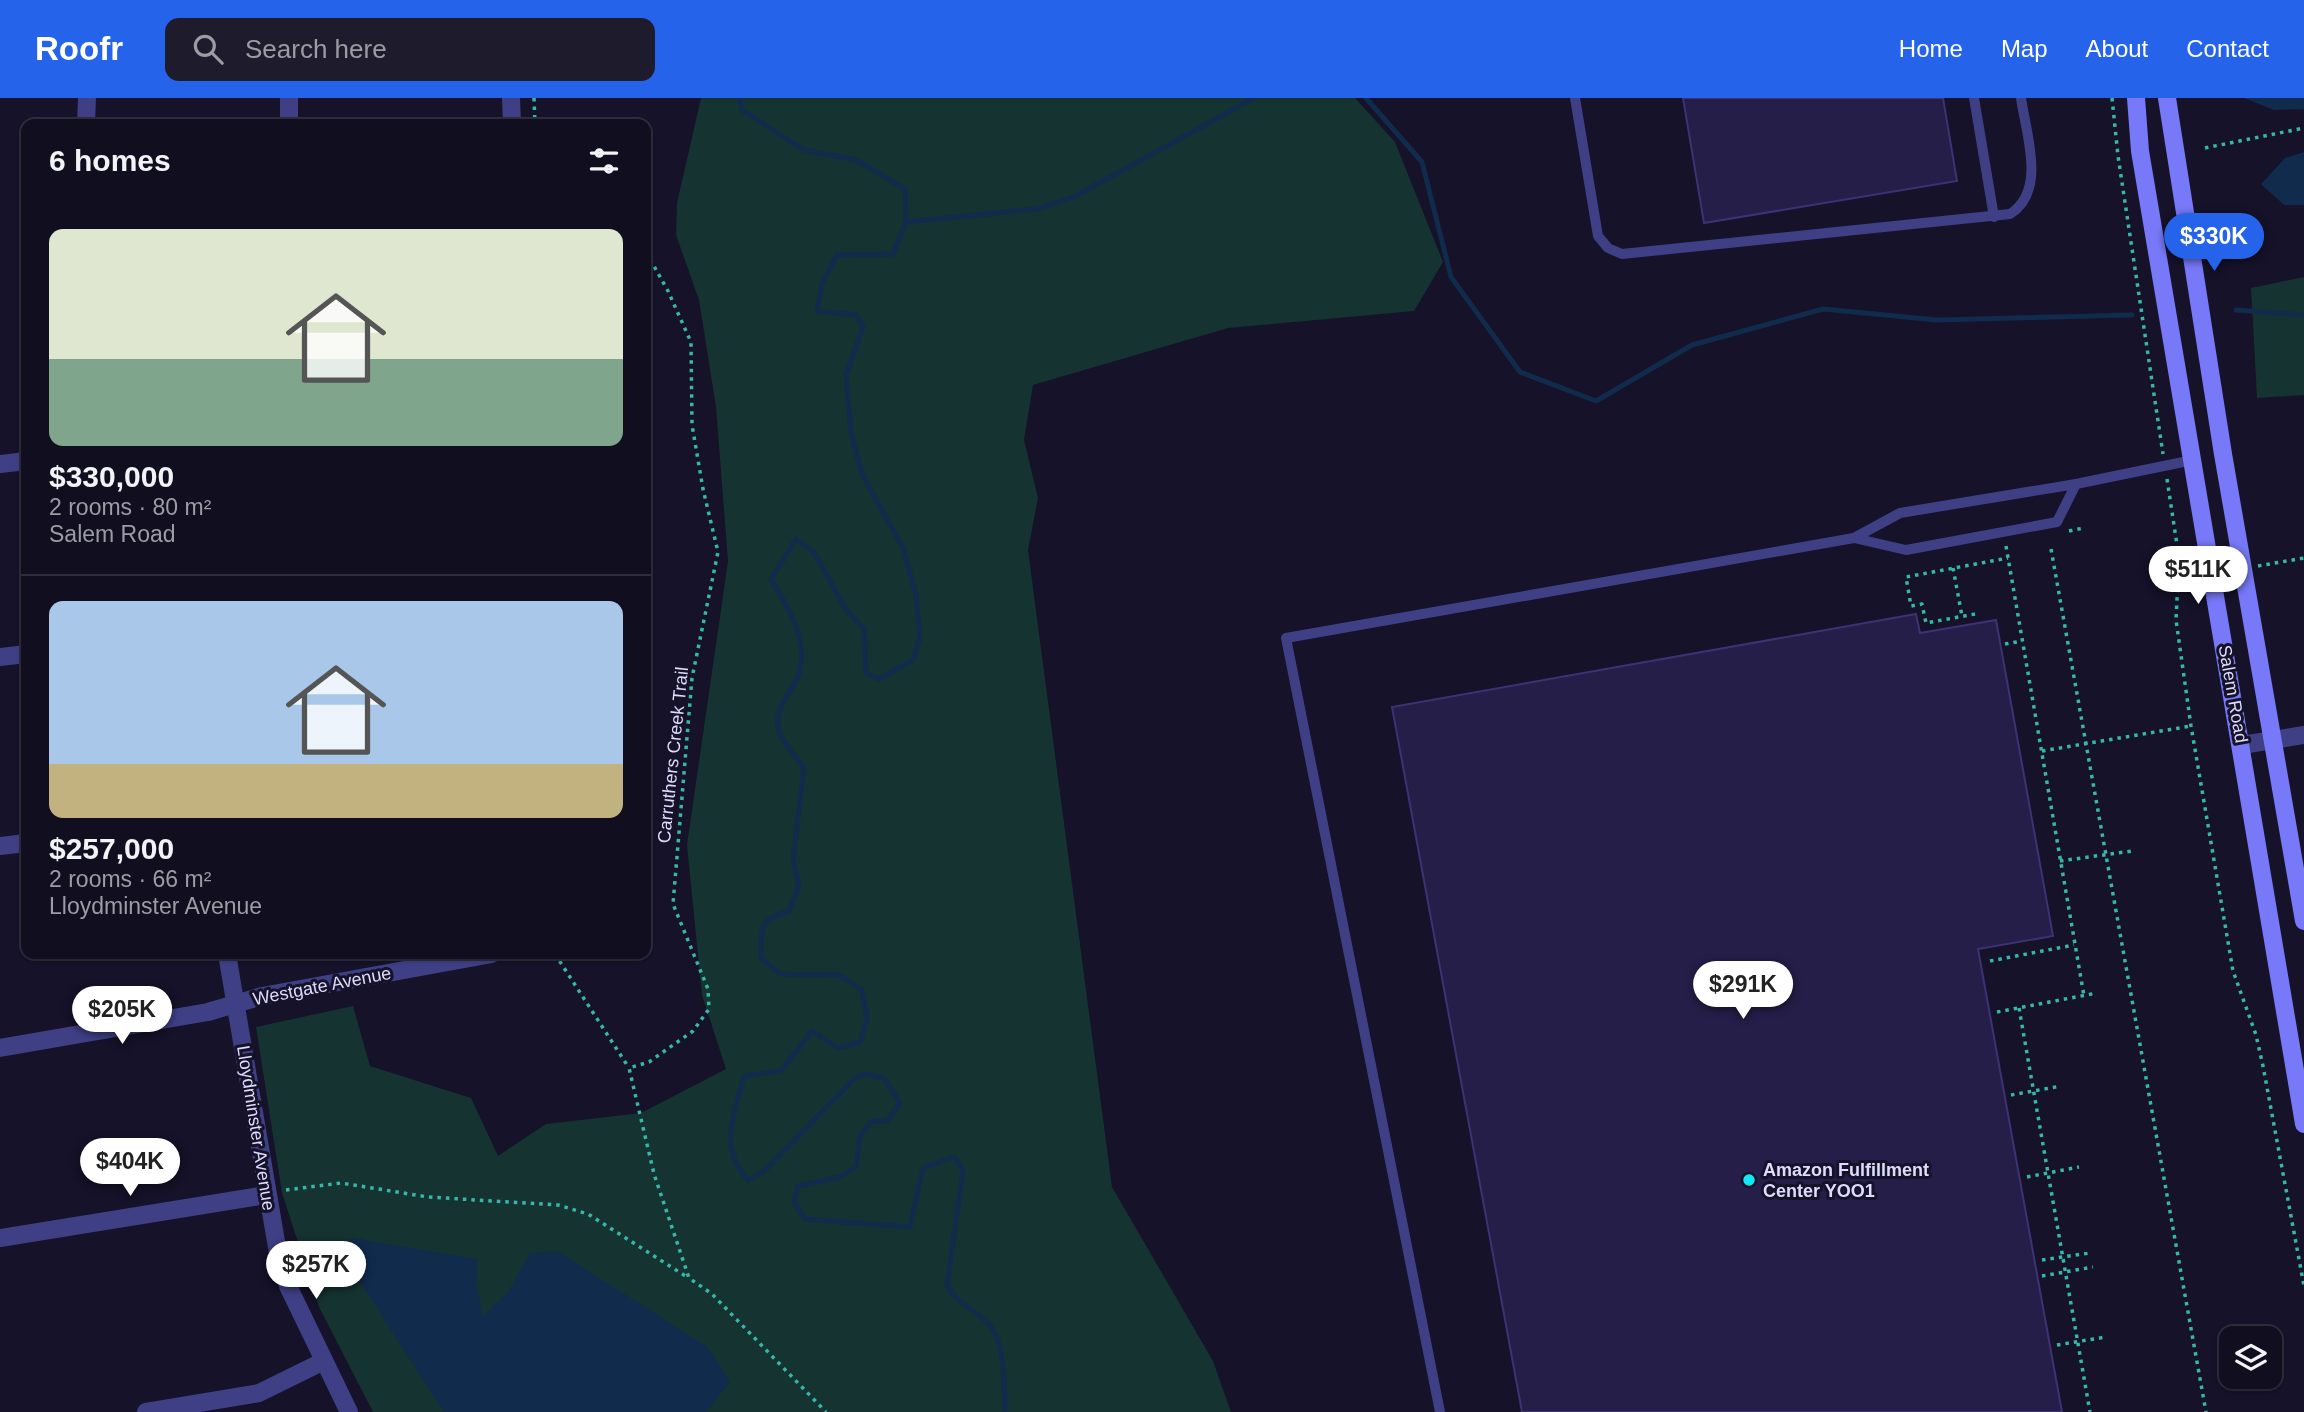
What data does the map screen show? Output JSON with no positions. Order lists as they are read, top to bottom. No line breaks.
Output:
{"streets":{"main road":["Salem Road"],"street":["Westgate Avenue","Lloydminster Avenue"],"path":["Carruthers Creek Trail"]},"crossings":[["Westgate Avenue","Lloydminster Avenue"]],"places":["Amazon Fulfillment Center YOO1"],"page":{"header":"Roofr","search":"Search here","nav":["Home","Map","About","Contact"],"heading":"6 homes","list":[{"name":"$330,000","note":"2 rooms · 80 m² · Salem Road"},{"name":"$257,000","note":"2 rooms · 66 m² · Lloydminster Avenue"}],"price":["$330K","$511K","$291K","$205K","$404K","$257K"]}}
